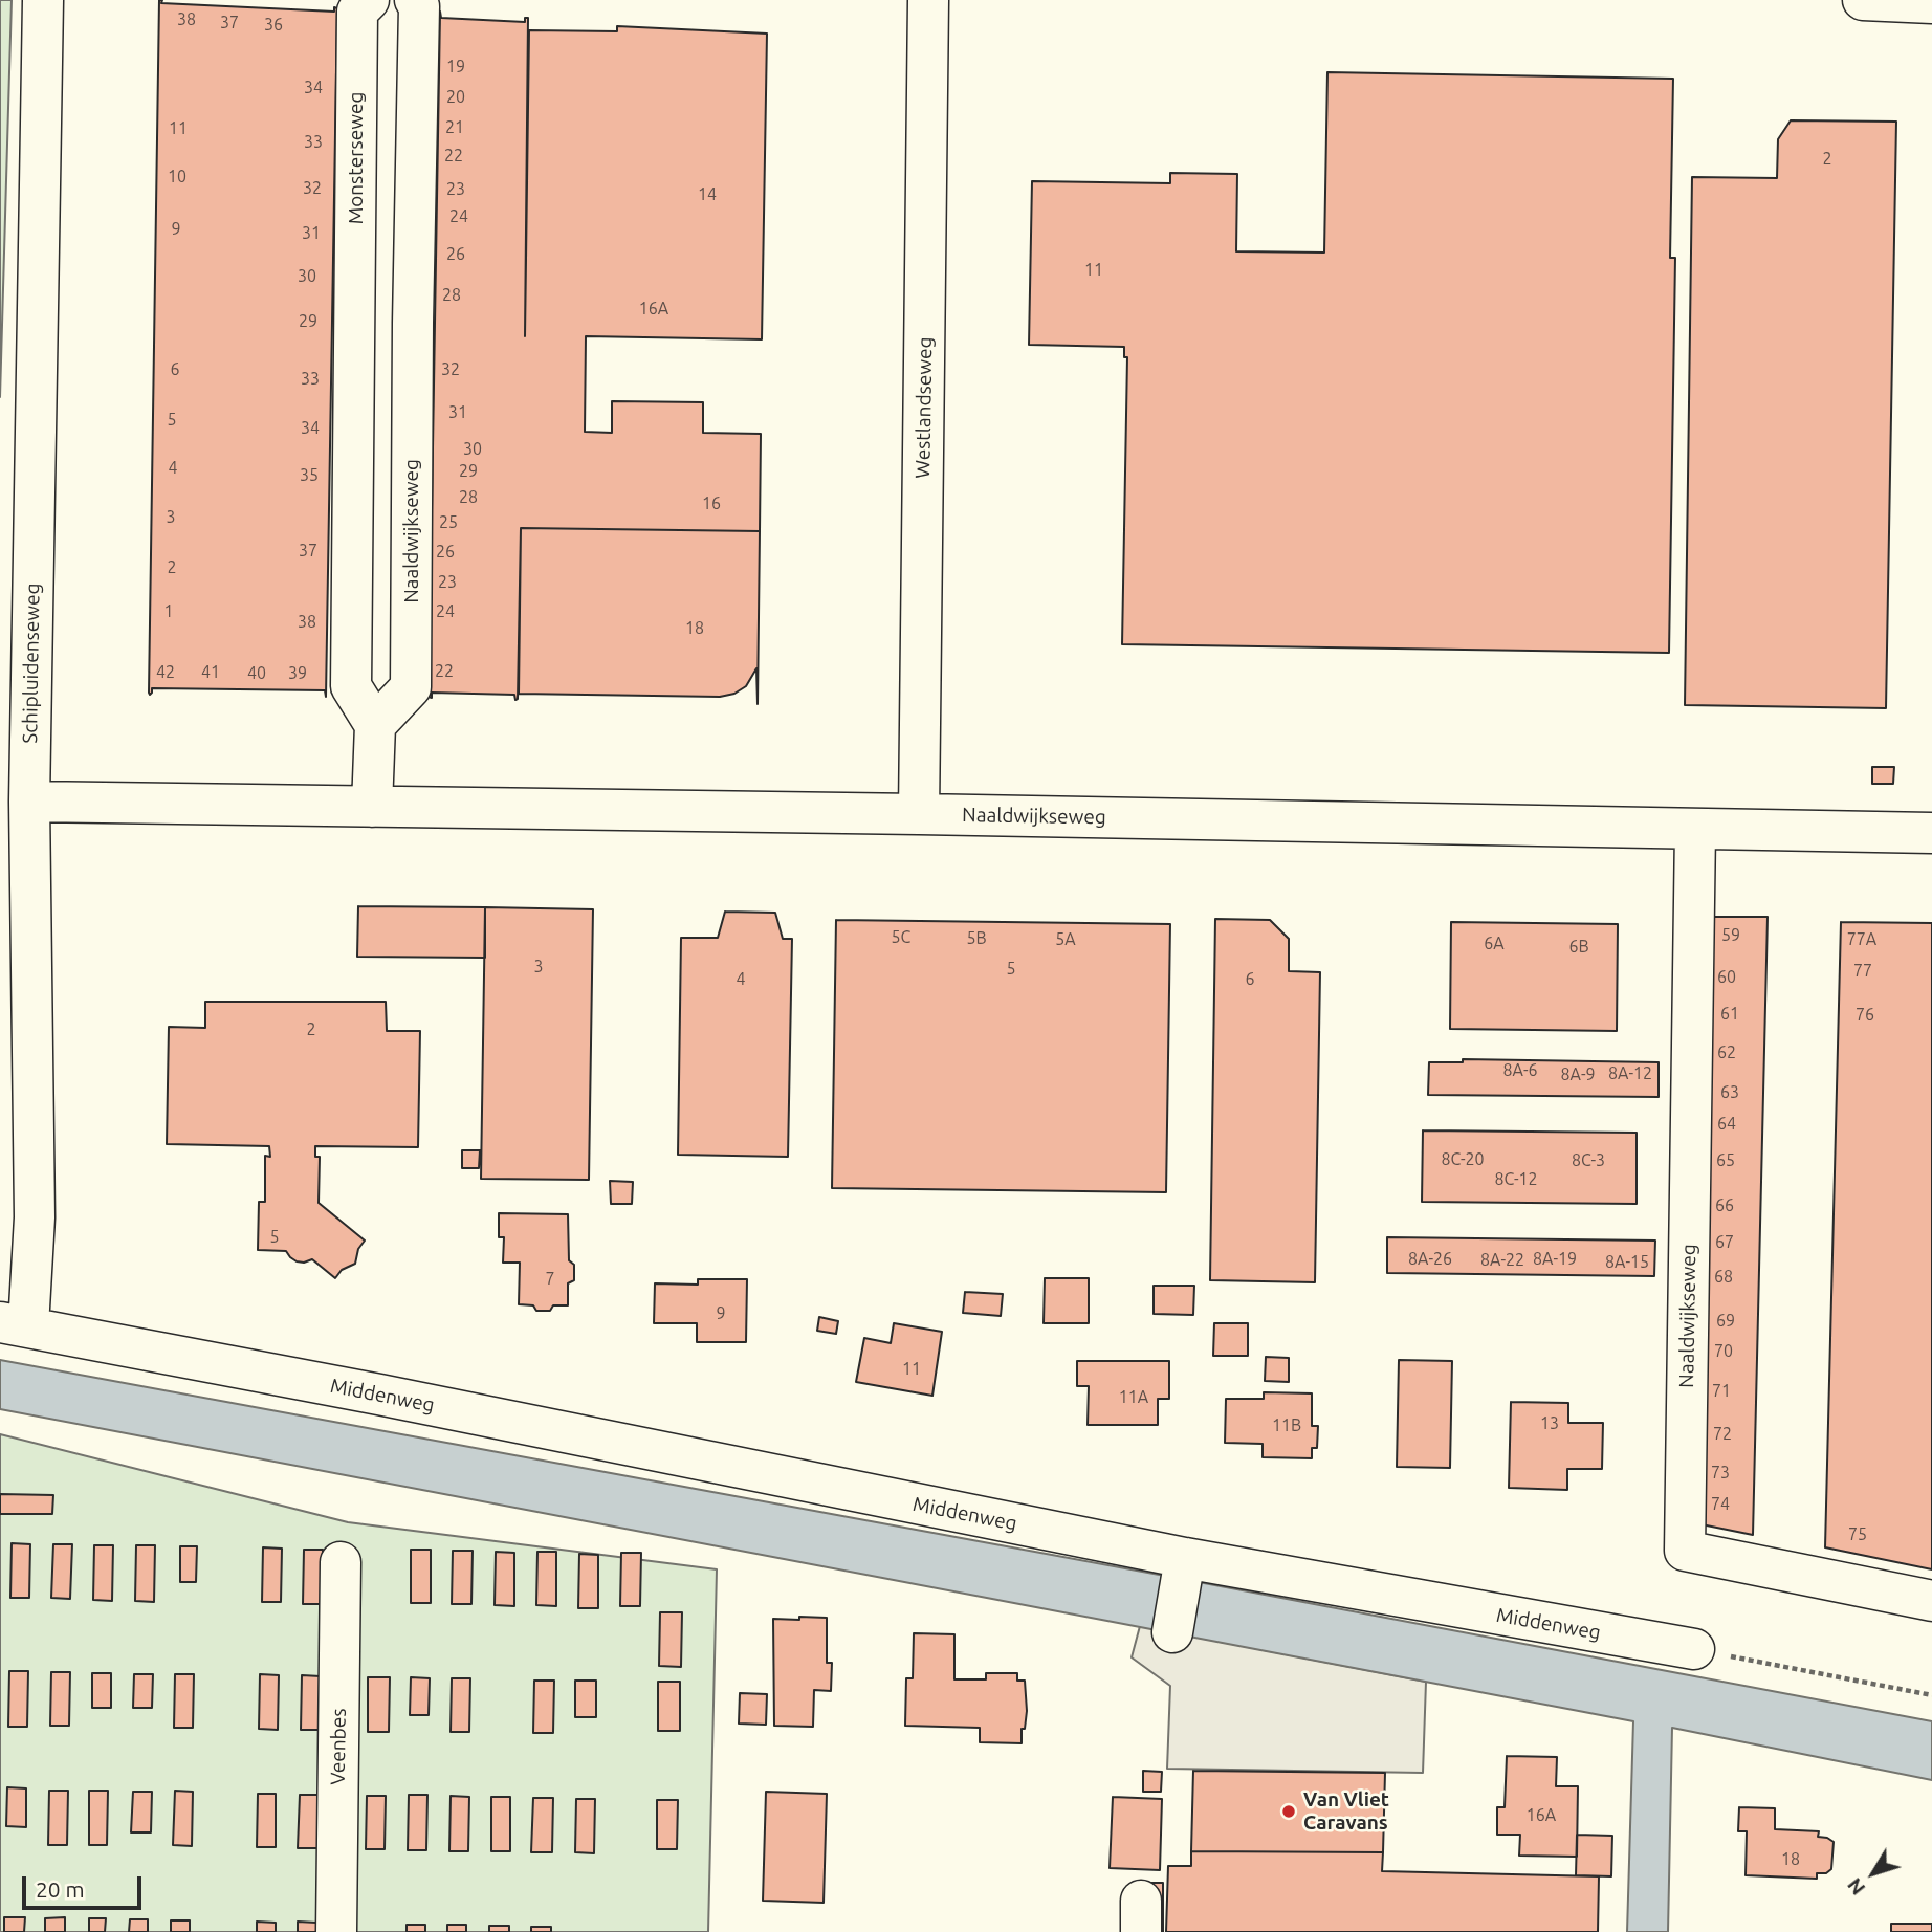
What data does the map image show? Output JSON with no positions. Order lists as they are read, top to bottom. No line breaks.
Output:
{"streets":{"street":["Monsterseweg","Westlandseweg","Naaldwijkseweg","Schipluidenseweg","Middenweg","Veenbes"]},"crossings":[["Monsterseweg","Naaldwijkseweg"],["Westlandseweg","Naaldwijkseweg"],["Naaldwijkseweg","Schipluidenseweg"],["Schipluidenseweg","Middenweg"]],"places":["Van Vliet Caravans"],"house_numbers":["38","37","36","19","34","20","21","11","33","22","2","10","32","23","14","24","9","31","26","11","30","28","16A","29","6","32","33","31","5","34","30","4","29","35","28","16","3","25","37","26","2","23","1","24","38","18","22","42","41","40","39","59","5C","5B","5A","77A","6A","6B","3","5","77","60","4","6","61","76","2","62","8A-6","8A-12","8A-9","63","64","8C-20","8C-3","65","8C-12","66","5","67","8A-26","8A-19","8A-22","8A-15","68","7","9","69","70","11","71","11A","13","11B","72","73","74","75","16A","18"],"scale_bar":"20 m","north":"bottom left"}
